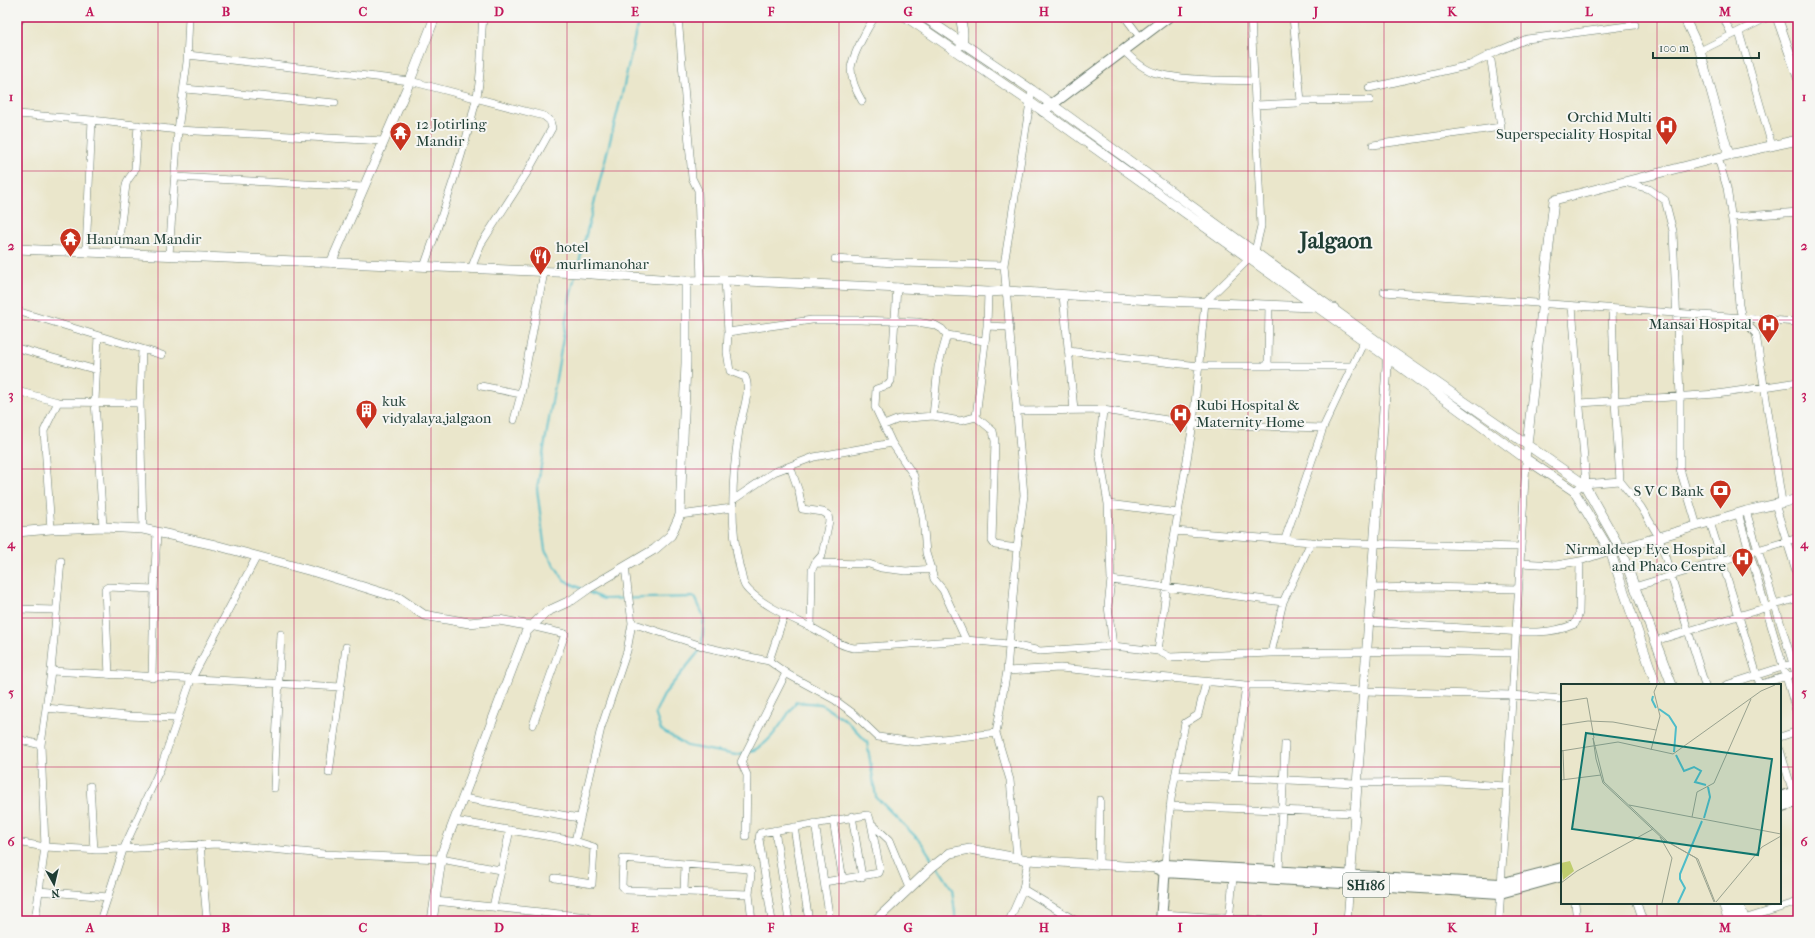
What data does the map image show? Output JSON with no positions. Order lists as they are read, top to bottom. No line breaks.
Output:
{"streets":{"main road":["SH186"]},"districts":["Jalgaon"],"places":{"hospital":["Orchid Multi Superspeciality Hospital","Mansai Hospital","Rubi Hospital & Maternity Home","Nirmaldeep Eye Hospital and Phaco Centre"],"temple":["12 Jotirling Mandir","Hanuman Mandir"],"restaurant":["hotel murlimanohar"],"building":["kuk vidyalaya,jalgaon"],"bank":["S V C Bank"]},"scale_bar":"100 m","north":"bottom","grid":{"columns":["A","B","C","D","E","F","G","H","I","J","K","L","M"],"rows":["1","2","3","4","5","6"]}}
